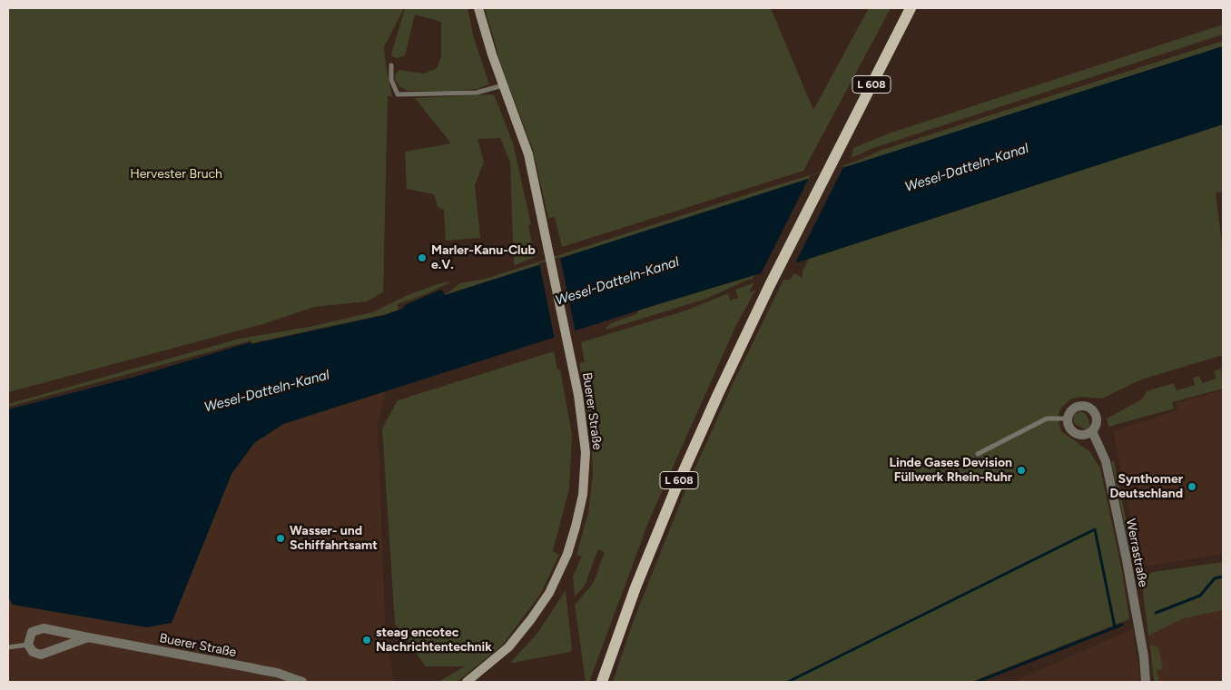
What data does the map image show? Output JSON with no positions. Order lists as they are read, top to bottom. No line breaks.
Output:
{"streets":{"main road":["L 608"],"street":["Buerer Straße","Werrastraße"]},"water":["Wesel-Datteln-Kanal"],"parks":["Hervester Bruch"],"places":["Marler-Kanu-Club e.V.","Linde Gases Devision Füllwerk Rhein-Ruhr","Synthomer Deutschland","Wasser- und Schiffahrtsamt","steag encotec Nachrichtentechnik"]}
